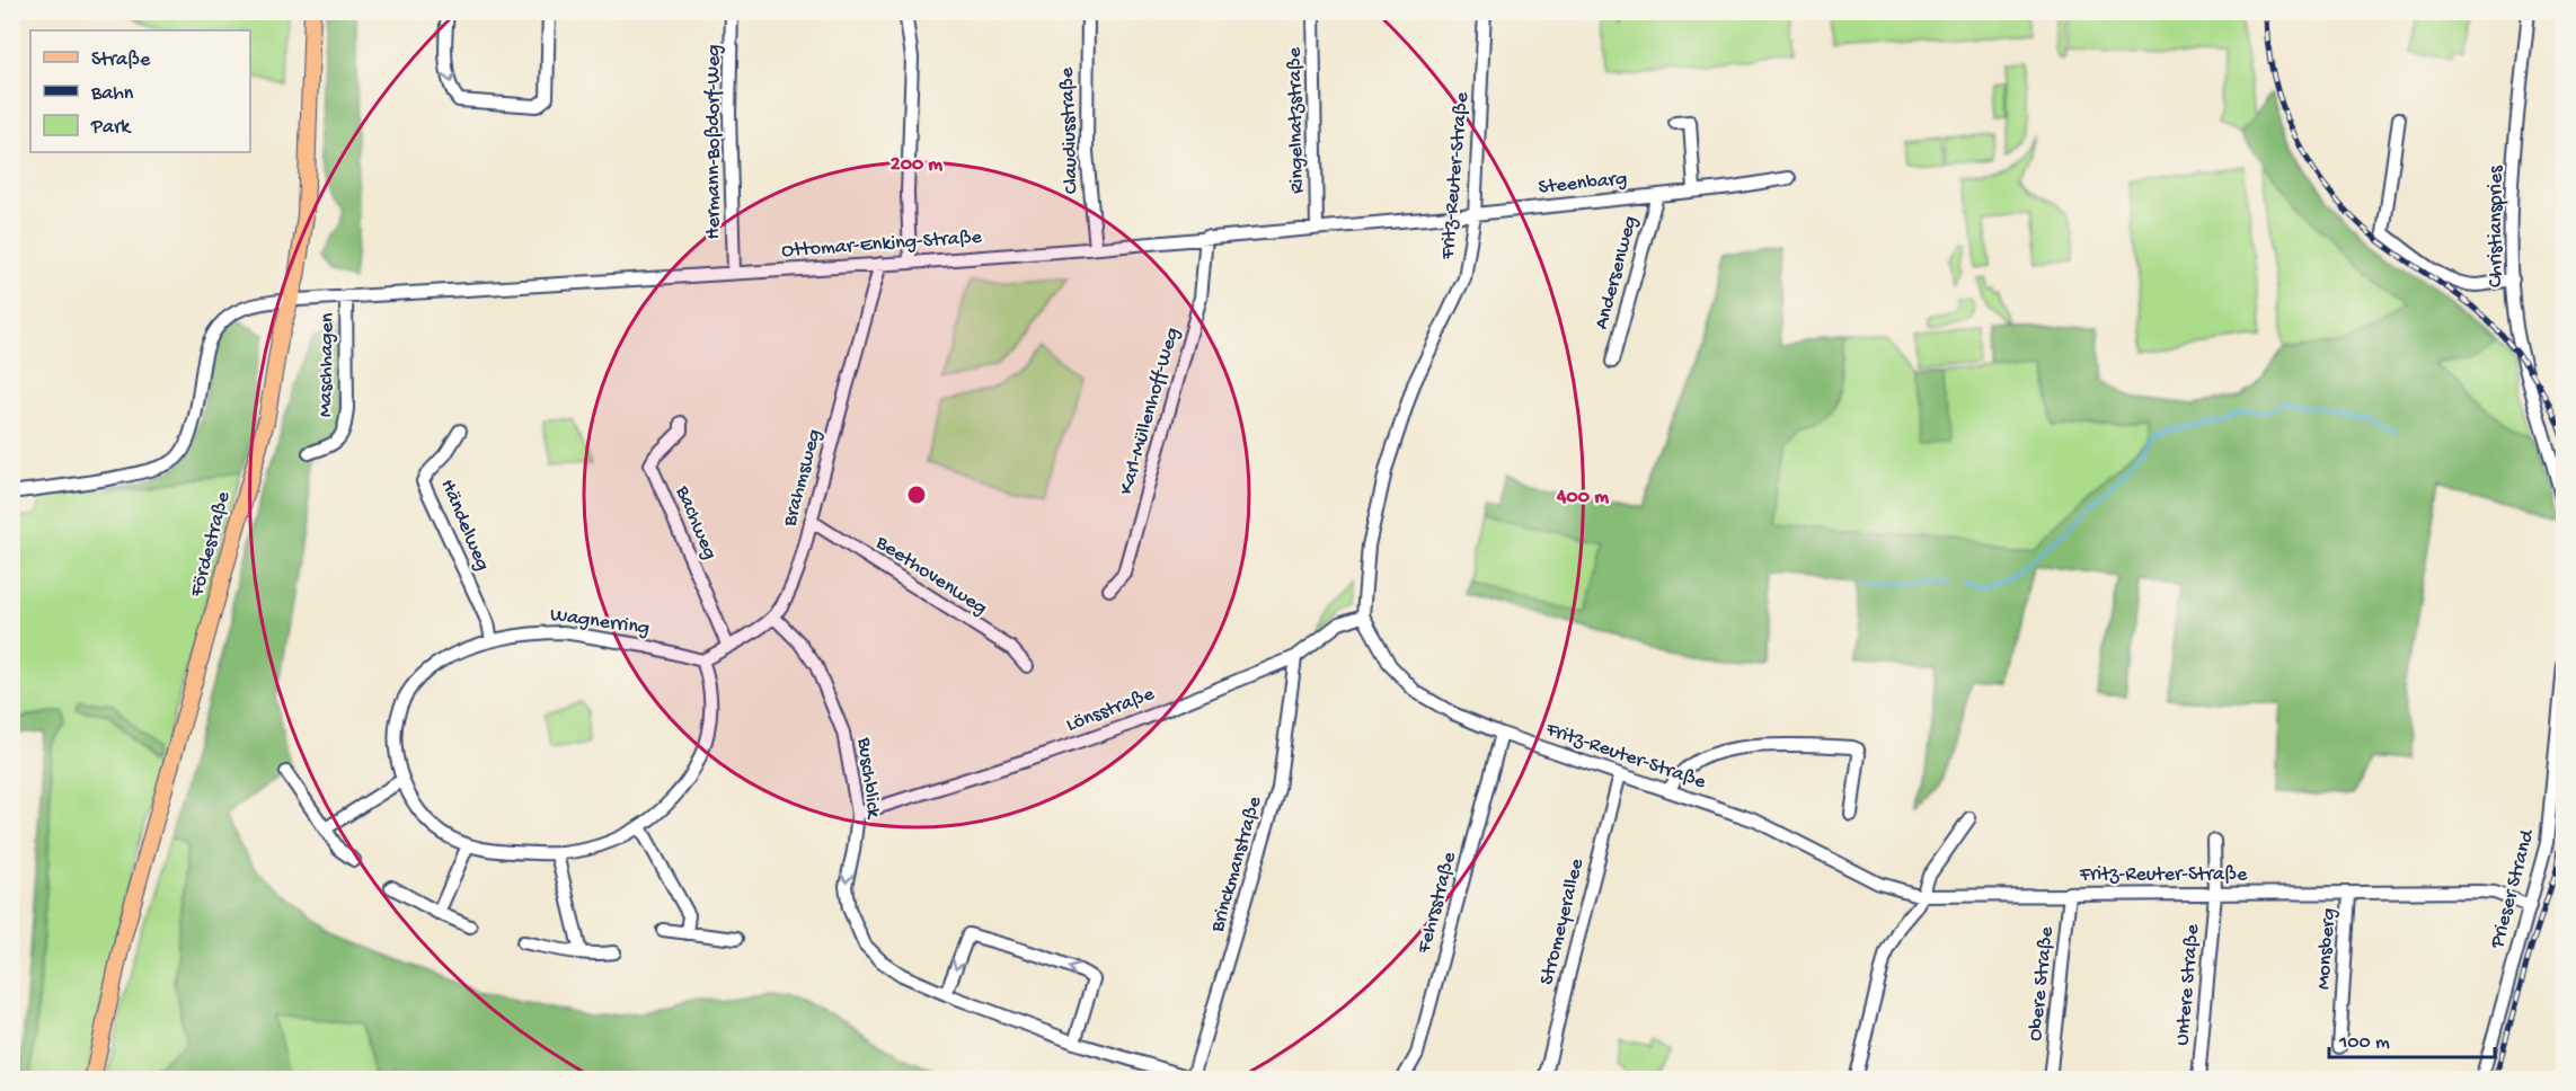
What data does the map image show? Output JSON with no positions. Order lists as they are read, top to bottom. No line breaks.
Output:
{"streets":{"main road":["Fördestraße"],"street":["Ringelnatzstraße","Claudiusstraße","Hermann-Boßdorf-Weg","Fritz-Reuter-Straße","Steenbarg","Christianspries","Ottomar-Enking-Straße","Andersenweg","Maschhagen","Karl-Müllenhoff-Weg","Brahmsweg","Bachweg","Händelweg","Beethovenweg","Wagnerring","Lönsstraße","Buschblick","Brinckmanstraße","Prieser Strand","Fehrsstraße","Stromeyerallee","Monsberg","Obere Straße","Untere Straße"]},"crossings":[["Ringelnatzstraße","Ottomar-Enking-Straße"],["Claudiusstraße","Ottomar-Enking-Straße"],["Hermann-Boßdorf-Weg","Ottomar-Enking-Straße"],["Fritz-Reuter-Straße","Steenbarg"],["Fritz-Reuter-Straße","Ottomar-Enking-Straße"],["Fritz-Reuter-Straße","Lönsstraße"],["Fritz-Reuter-Straße","Prieser Strand"],["Fritz-Reuter-Straße","Fehrsstraße"],["Fritz-Reuter-Straße","Stromeyerallee"],["Fritz-Reuter-Straße","Monsberg"],["Fritz-Reuter-Straße","Obere Straße"],["Fritz-Reuter-Straße","Untere Straße"],["Steenbarg","Ottomar-Enking-Straße"],["Steenbarg","Andersenweg"],["Ottomar-Enking-Straße","Maschhagen"],["Ottomar-Enking-Straße","Karl-Müllenhoff-Weg"],["Ottomar-Enking-Straße","Brahmsweg"],["Ottomar-Enking-Straße","Fördestraße"],["Brahmsweg","Bachweg"],["Brahmsweg","Beethovenweg"],["Brahmsweg","Wagnerring"],["Brahmsweg","Buschblick"],["Händelweg","Wagnerring"],["Lönsstraße","Buschblick"],["Lönsstraße","Brinckmanstraße"],["Buschblick","Brinckmanstraße"]],"legend":["Straße","Bahn","Park"],"scale_bar":"100 m","rings":["200 m","400 m"]}
